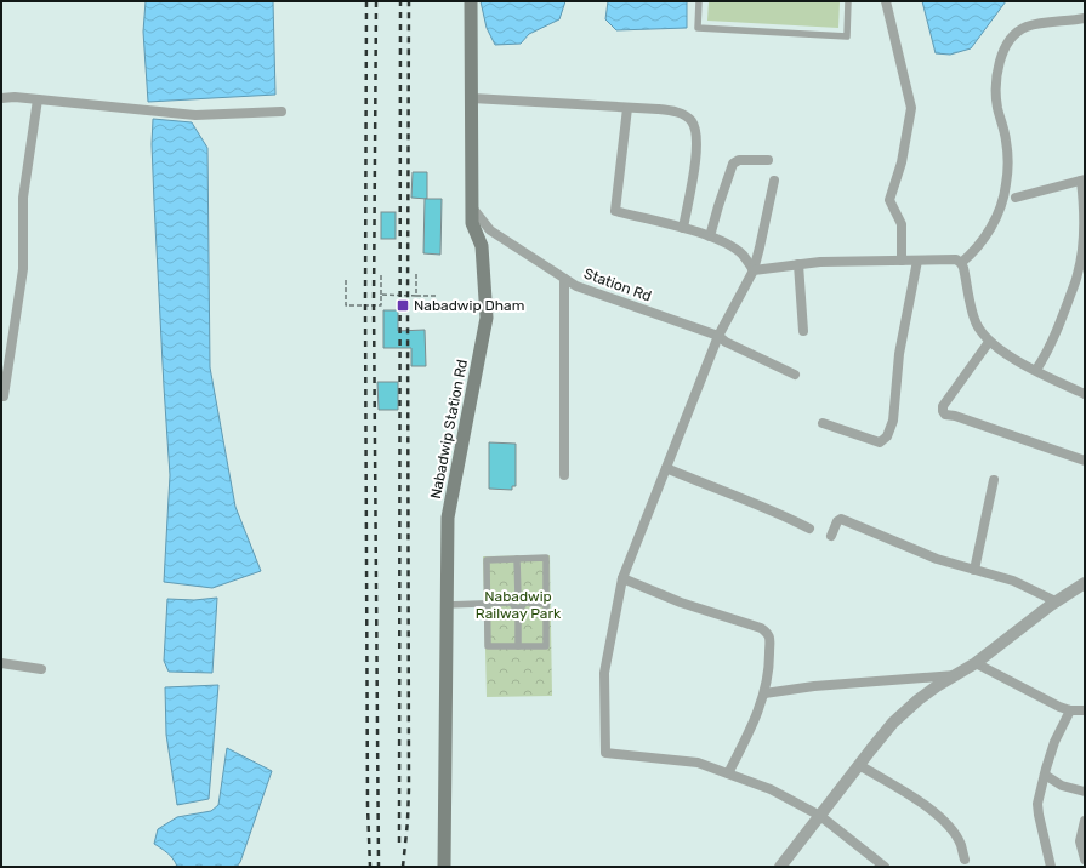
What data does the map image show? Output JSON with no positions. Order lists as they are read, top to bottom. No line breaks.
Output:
{"streets":{"main road":["Nabadwip Station Rd"],"street":["Station Rd"]},"crossings":[["Station Rd","Nabadwip Station Rd"]],"parks":["Nabadwip Railway Park"],"places":{"transit":["Nabadwip Dham"]}}
